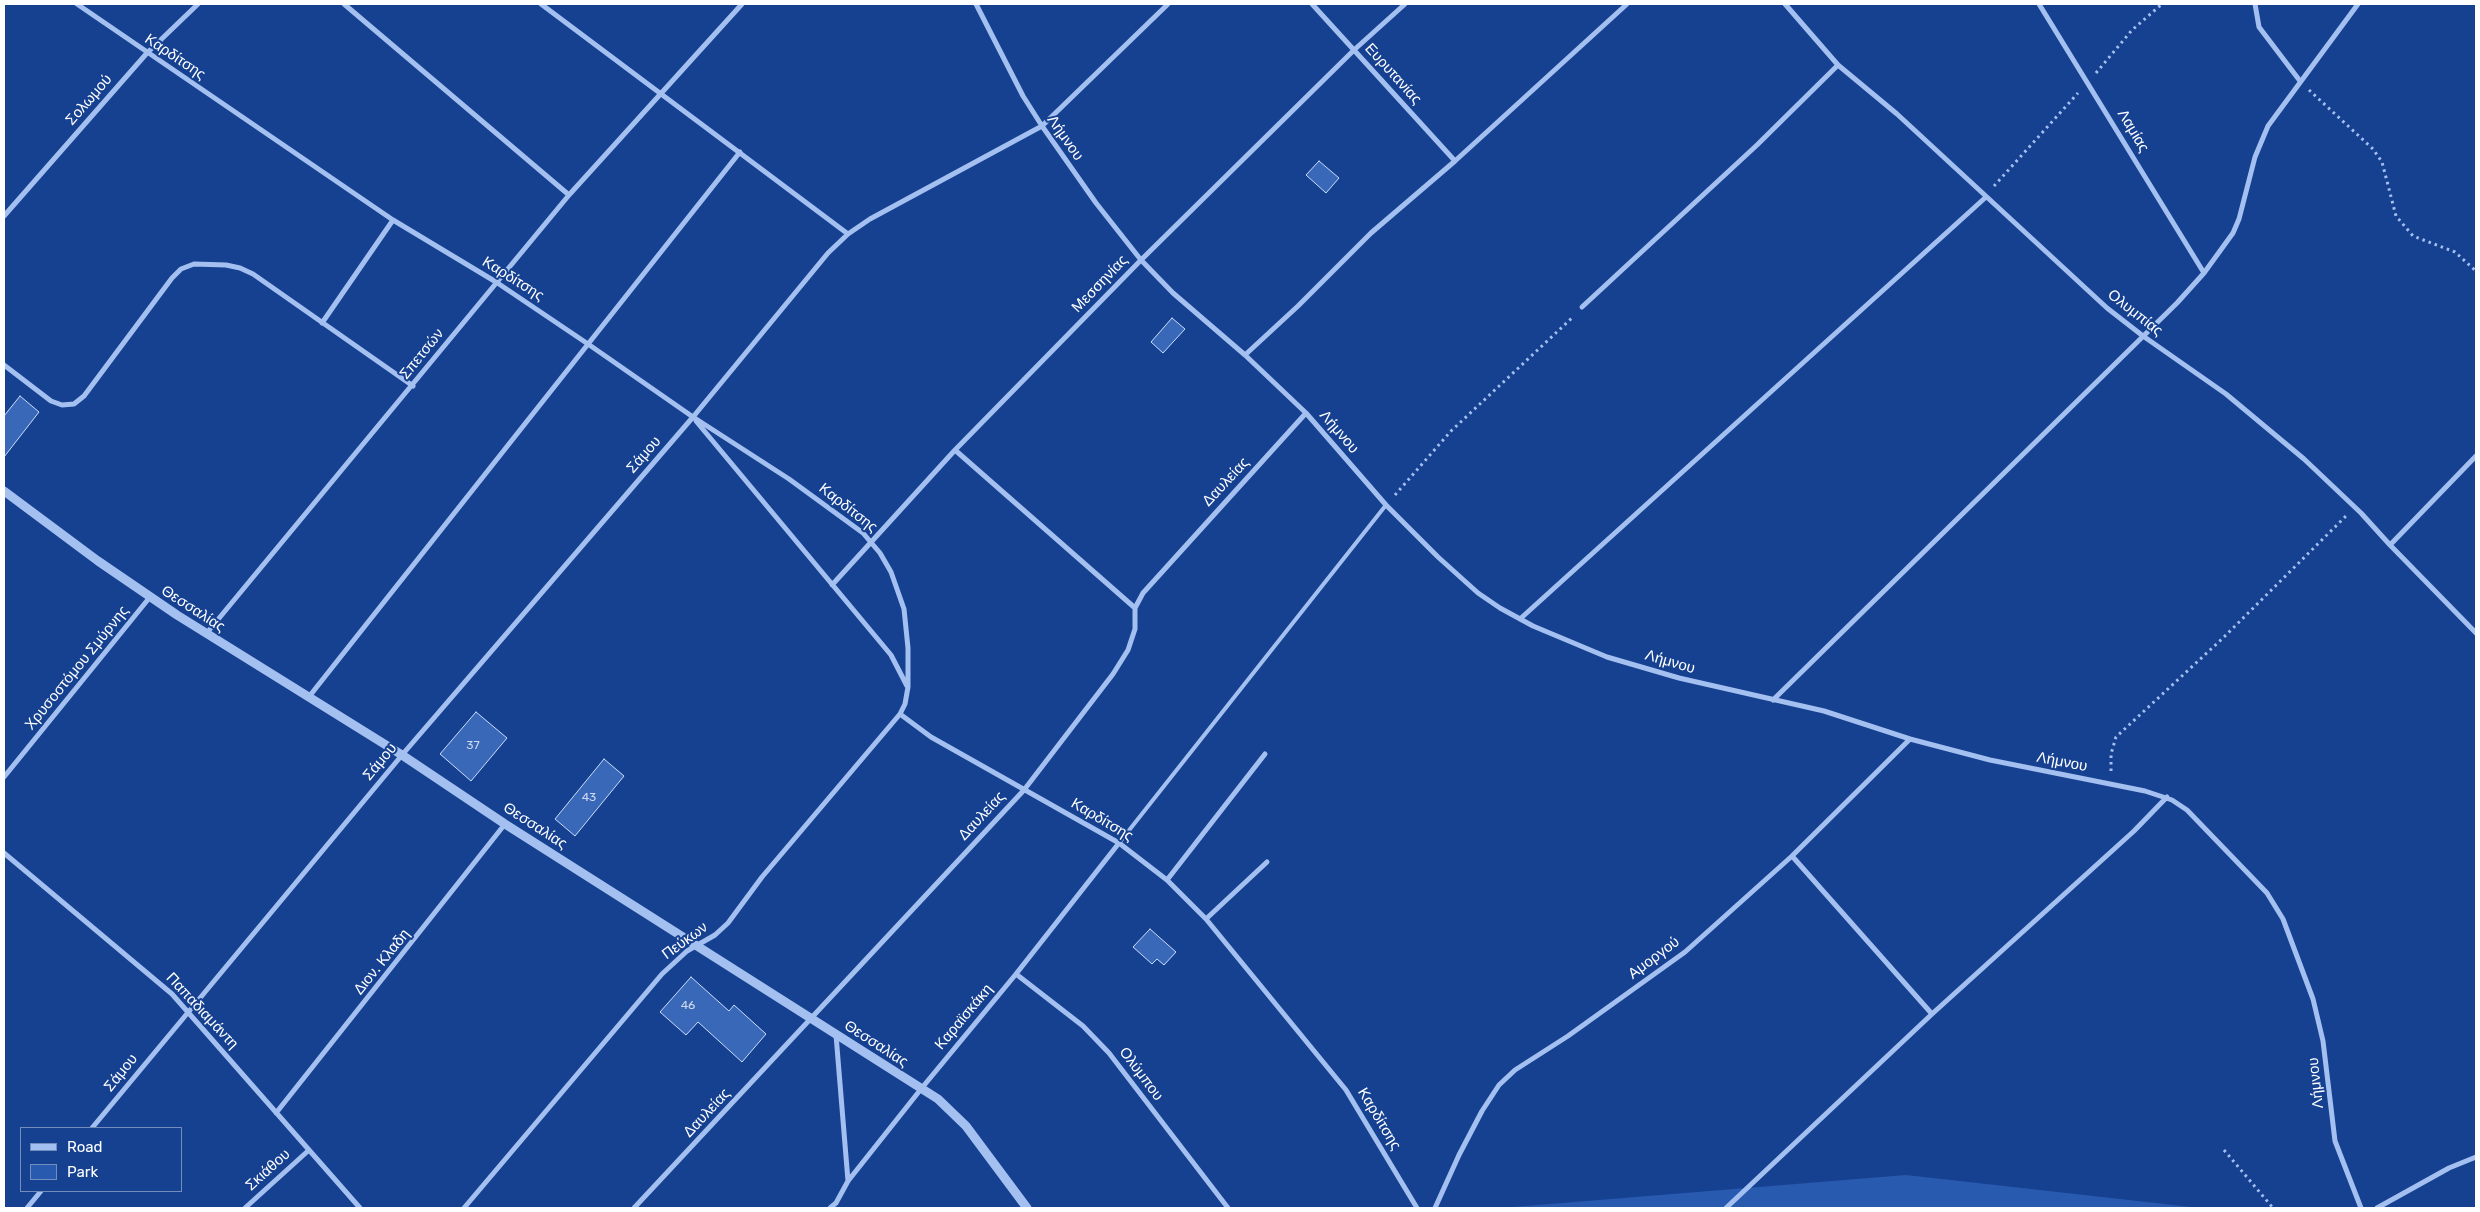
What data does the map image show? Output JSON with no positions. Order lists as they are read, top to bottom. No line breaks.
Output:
{"streets":{"street":["Καρδίτσης","Ευρυτανίας","Σολωμού","Λαμίας","Λήμνου","Μεσσηνίας","Ολυμπίας","Σπετσών","Σάμου","Δαυλείας","Θεσσαλίας","Χρυσοστόμου Σμύρνης","Πεύκων","Αμοργού","Διον. Κλαδη","Παπαδιαμάντη","Καραϊσκάκη","Ολύμπου","Σκιάθου"]},"crossings":[["Καρδίτσης","Σολωμού"],["Καρδίτσης","Μεσσηνίας"],["Καρδίτσης","Σπετσών"],["Καρδίτσης","Σάμου"],["Καρδίτσης","Δαυλείας"],["Καρδίτσης","Πεύκων"],["Καρδίτσης","Καραϊσκάκη"],["Ευρυτανίας","Μεσσηνίας"],["Λήμνου","Μεσσηνίας"],["Λήμνου","Σάμου"],["Λήμνου","Δαυλείας"],["Λήμνου","Αμοργού"],["Σπετσών","Θεσσαλίας"],["Σάμου","Θεσσαλίας"],["Σάμου","Παπαδιαμάντη"],["Δαυλείας","Θεσσαλίας"],["Θεσσαλίας","Χρυσοστόμου Σμύρνης"],["Θεσσαλίας","Πεύκων"],["Θεσσαλίας","Διον. Κλαδη"],["Θεσσαλίας","Καραϊσκάκη"],["Διον. Κλαδη","Παπαδιαμάντη"],["Παπαδιαμάντη","Σκιάθου"],["Καραϊσκάκη","Ολύμπου"]],"house_numbers":["37","43","46"],"legend":["Road","Park"]}
